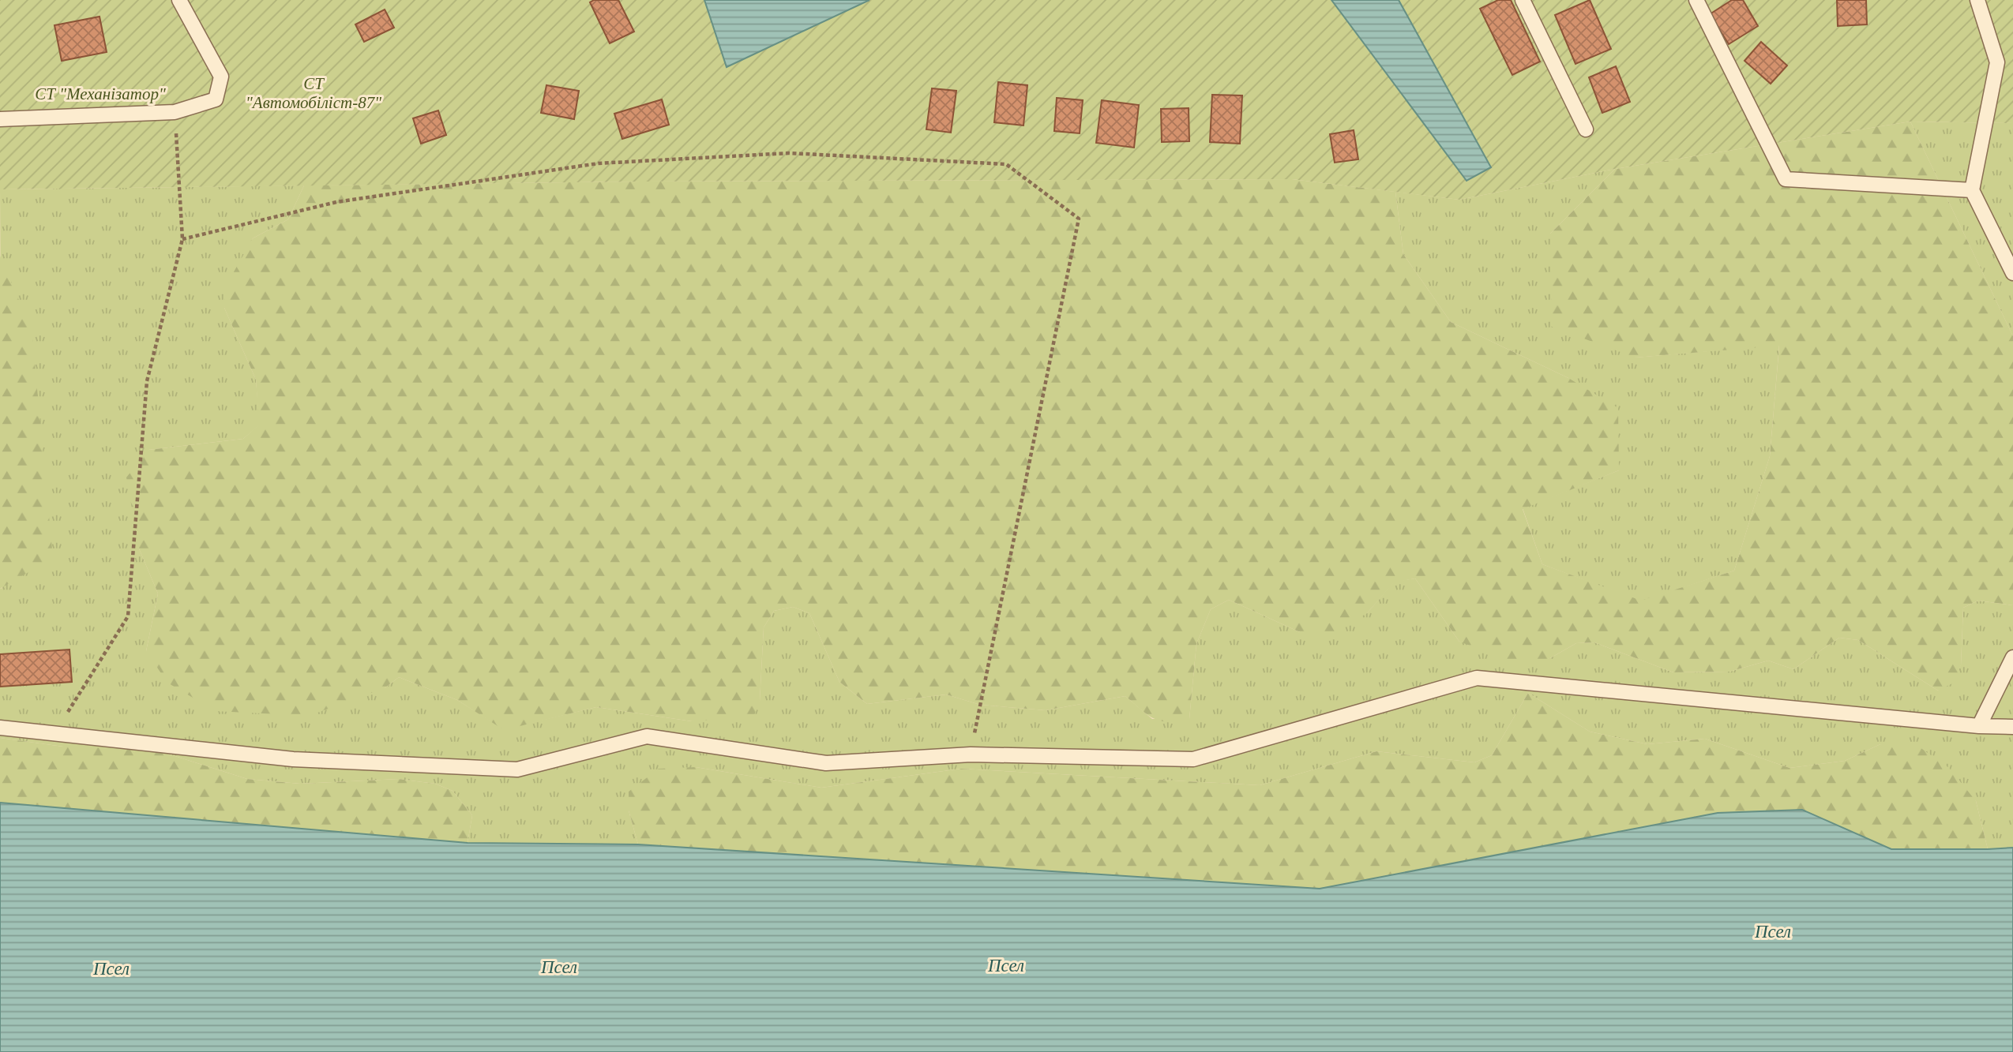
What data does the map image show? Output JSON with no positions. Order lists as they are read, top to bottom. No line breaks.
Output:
{"water":["Псел"],"parks":["СТ \"Автомобiлiст-87\"","СТ \"Механізатор\""]}
